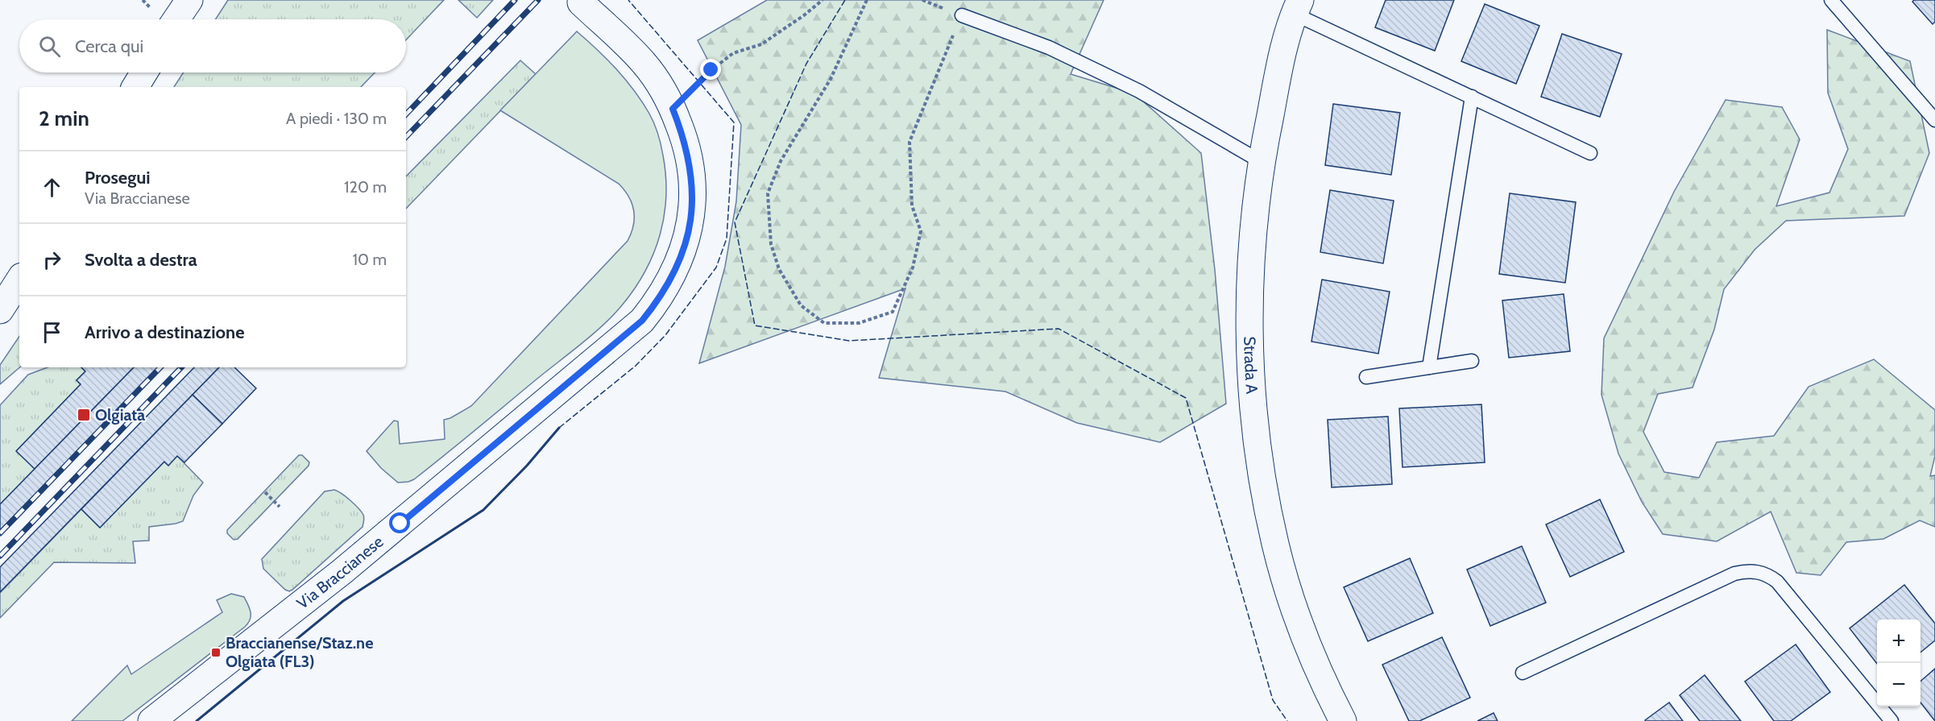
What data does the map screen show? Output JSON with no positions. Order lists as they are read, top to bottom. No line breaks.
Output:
{"streets":{"street":["Strada A","Via Braccianese"]},"places":{"transit":["Olgiata","Braccianense/Staz.ne Olgiata (FL3)"]},"page":{"search":"Cerca qui","heading":["2 min","A piedi · 130 m"],"list":[["Prosegui","Via Braccianese","120 m"],["Svolta a destra","10 m"],"Arrivo a destinazione"],"map_buttons":["+","−"]}}
